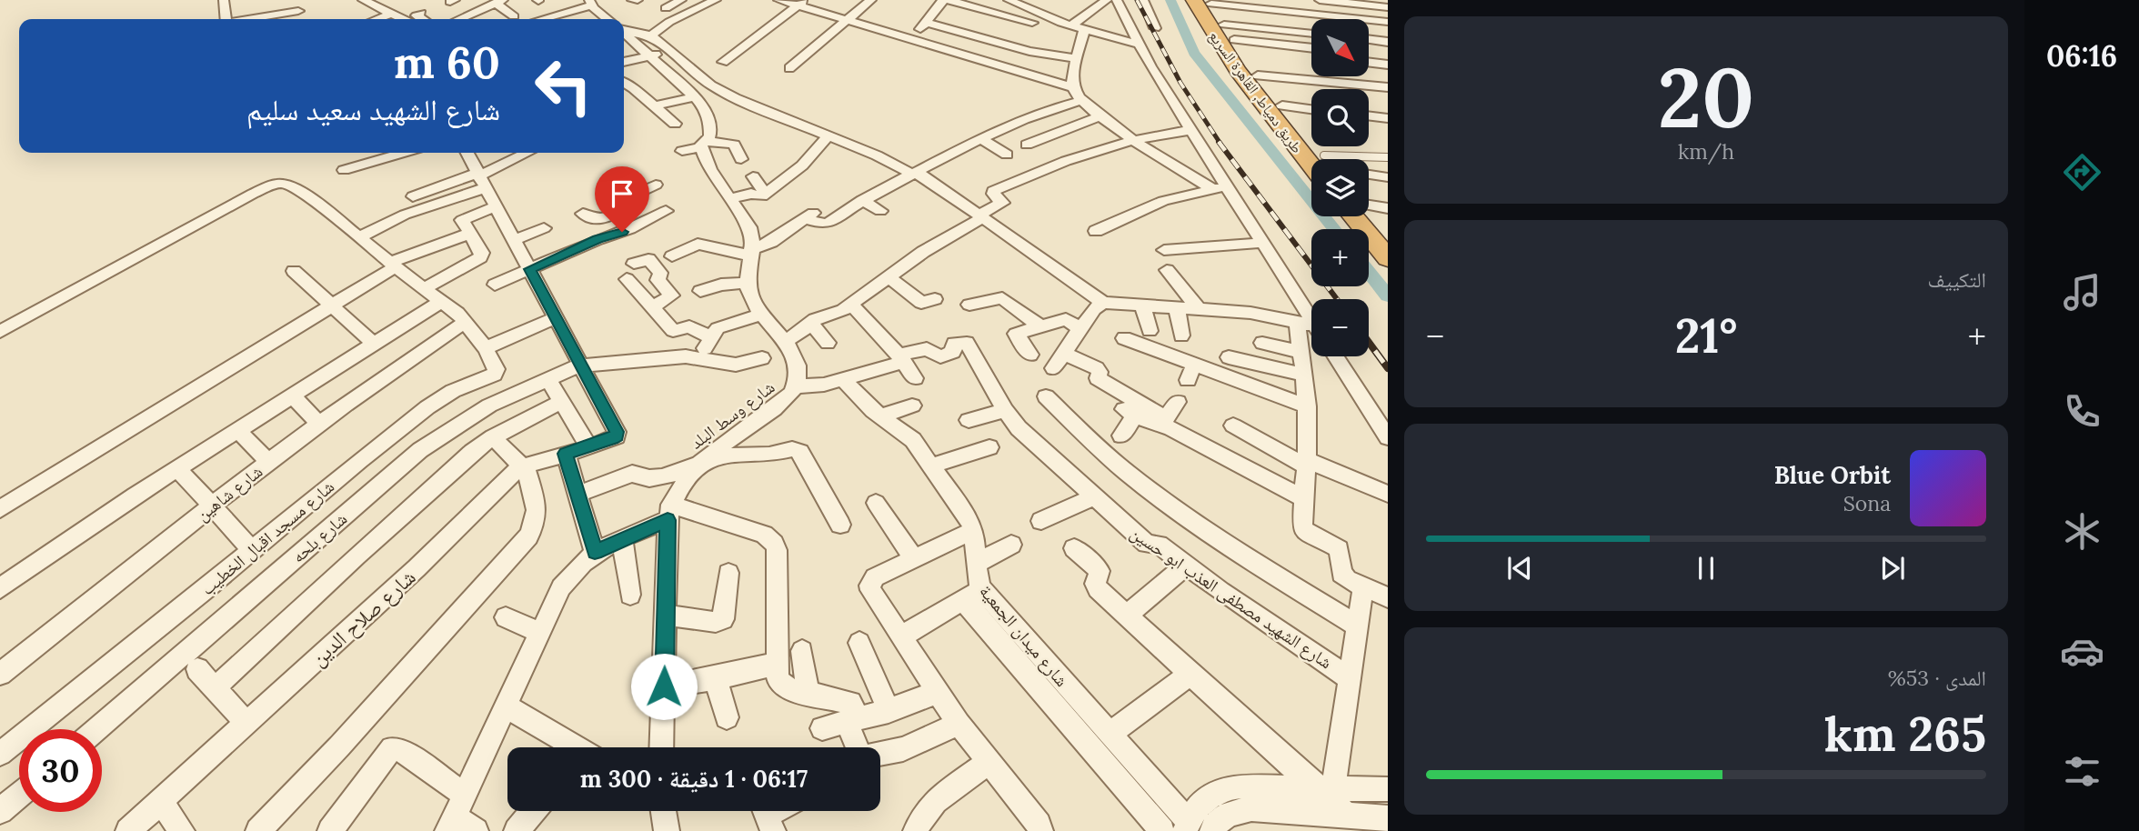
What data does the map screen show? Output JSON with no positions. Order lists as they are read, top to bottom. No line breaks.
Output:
{"streets":{"highway":["طريق دمياط, القاهرة السريع"],"street":["شارع وسط البلد","شارع شاهين","شارع مسجد اقبال الخطيب","شارع بلحه","شارع الشهيد مصطفى العذب ابو حسين","شارع صلاح الدين","شارع ميدان الجمعية"]},"crossings":[["شارع شاهين","شارع مسجد اقبال الخطيب"],["شارع بلحه","شارع صلاح الدين"]],"north":"bottom right","page":{"tabs":"06:16","tile":[["20","km/h"],"التكييف",["المدى · 53%","265 km"]],"map_buttons":["+","−"],"turn":["60 m","شارع الشهيد سعيد سليم"],"heat":["−","21°","+"],"song":["Blue Orbit","Sona"],"limit":"30","trip":"06:17 · 1 دقيقة · 300 m"}}
